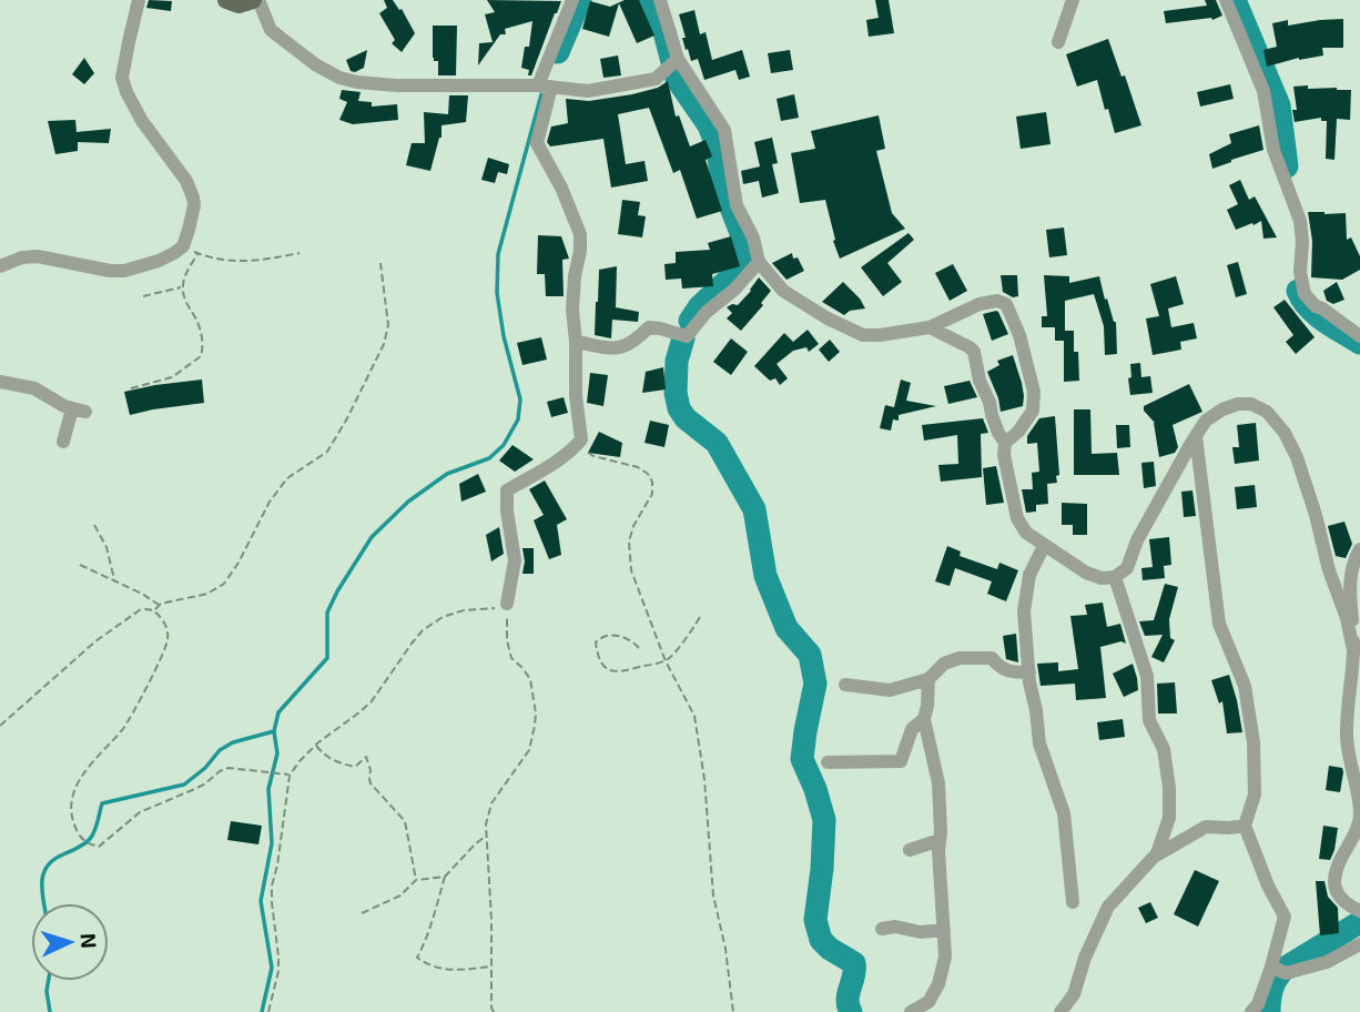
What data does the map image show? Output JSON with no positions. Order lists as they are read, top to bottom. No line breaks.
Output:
{"north":"right"}
